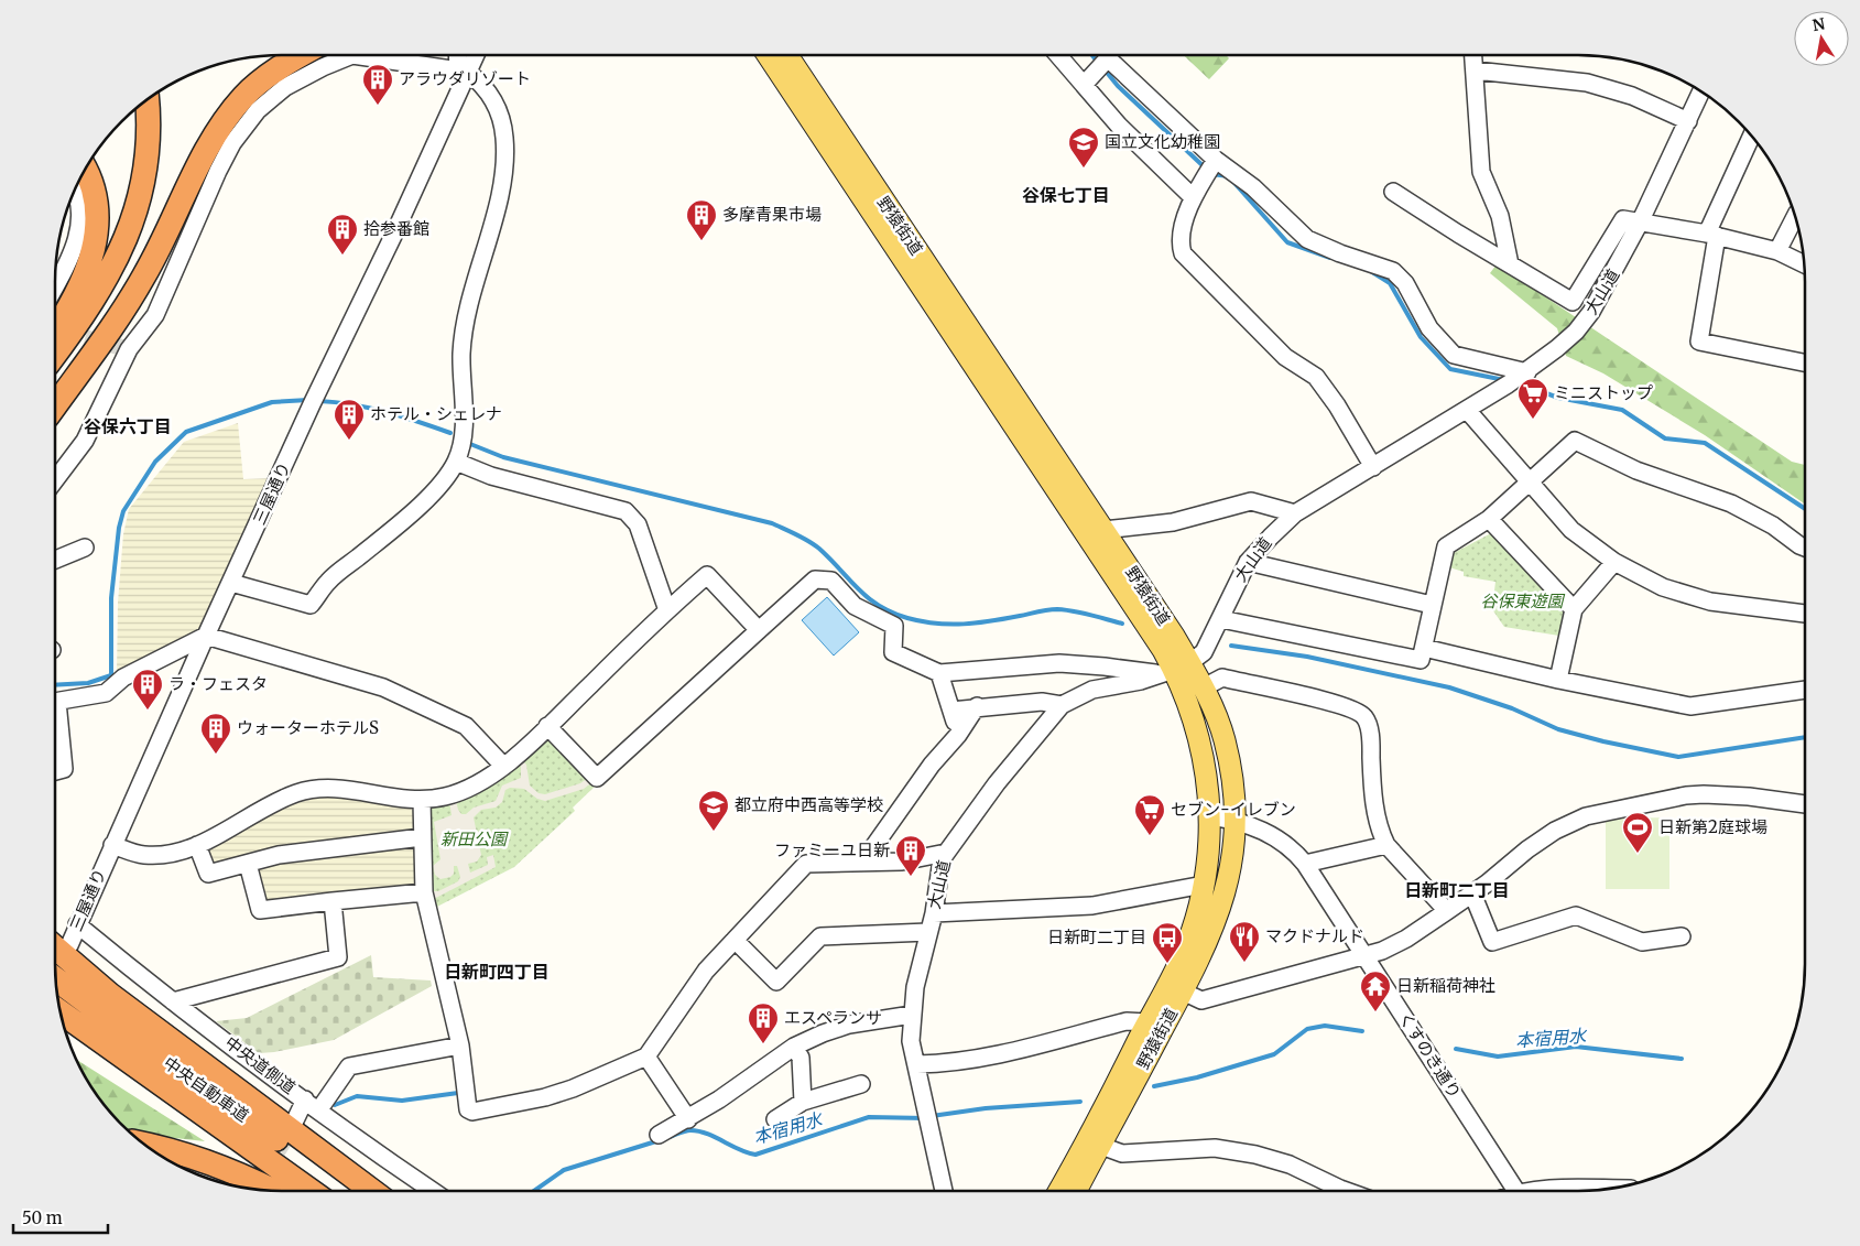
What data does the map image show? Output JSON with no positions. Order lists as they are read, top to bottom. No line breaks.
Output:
{"streets":{"highway":["中央自動車道"],"main road":["野猿街道"],"street":["大山道","三屋通り","くすのき通り","中央道側道"]},"crossings":[["野猿街道","大山道"],["野猿街道","くすのき通り"],["三屋通り","中央道側道"]],"districts":["谷保七丁目","谷保六丁目","日新町二丁目","日新町四丁目"],"water":["本宿用水"],"parks":["谷保東遊園","新田公園"],"places":{"building":["アラウダリゾート","多摩青果市場","拾参番館","ホテル・シェレナ","ラ・フェスタ","ウォーターホテルS","ファミーユ日新","エスペランサ"],"school or university":["国立文化幼稚園","都立府中西高等学校"],"supermarket":["ミニストップ","セブン-イレブン"],"sports":["日新第2庭球場"],"restaurant":["マクドナルド"],"bus stop":["日新町二丁目"],"temple":["日新稲荷神社"]},"scale_bar":"50 m","north":"top"}
